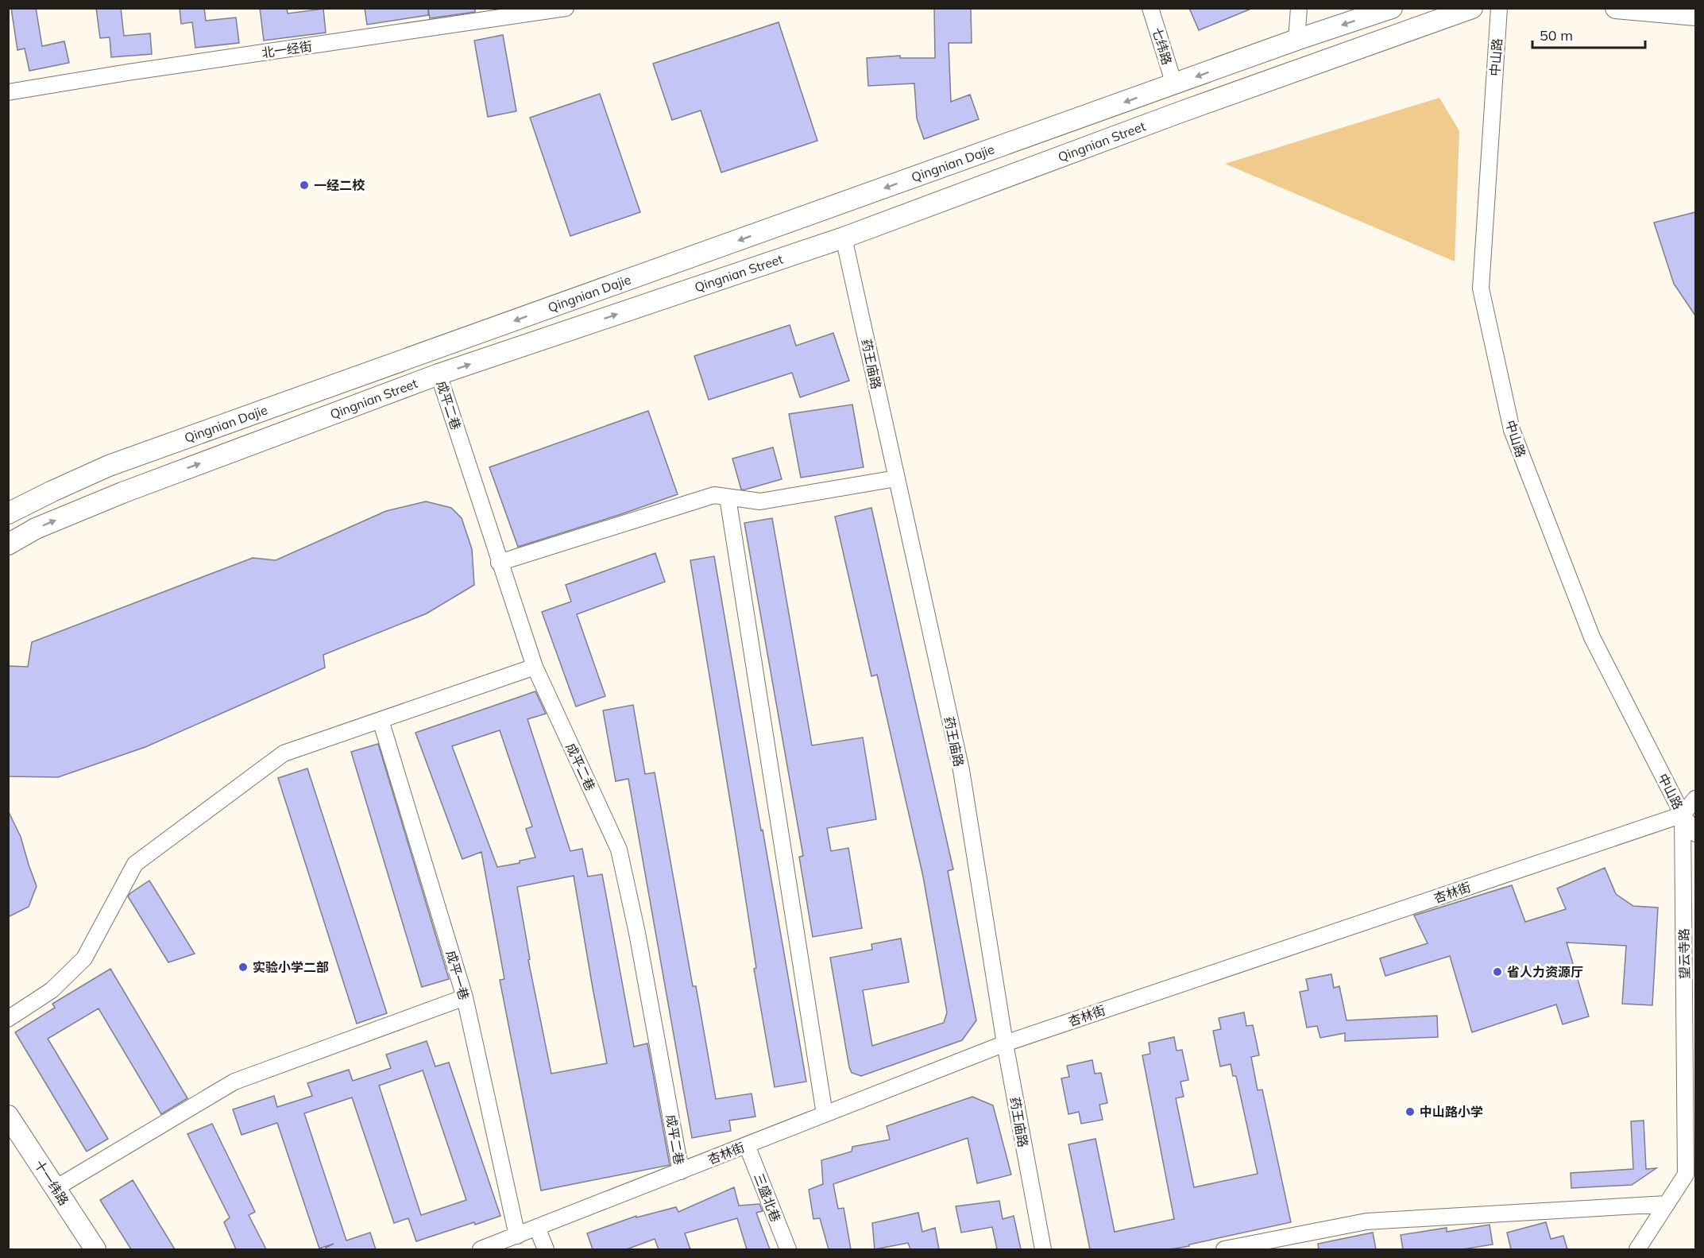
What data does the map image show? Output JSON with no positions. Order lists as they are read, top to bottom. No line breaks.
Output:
{"streets":{"main road":["Qingnian Street","Qingnian Dajie","十一纬路"],"street":["七纬路","北一经街","中山路","药王庙路","成平二巷","杏林街","望云寺路","成平一巷","三盛北巷"]},"crossings":[["七纬路","Qingnian Dajie"],["中山路","杏林街"],["中山路","望云寺路"],["Qingnian Street","药王庙路"],["Qingnian Street","成平二巷"],["药王庙路","杏林街"],["成平二巷","杏林街"],["杏林街","望云寺路"],["杏林街","成平一巷"],["杏林街","三盛北巷"]],"one_way":["Qingnian Street","Qingnian Dajie"],"places":["一经二校","实验小学二部","省人力资源厅","中山路小学"],"scale_bar":"50 m"}
